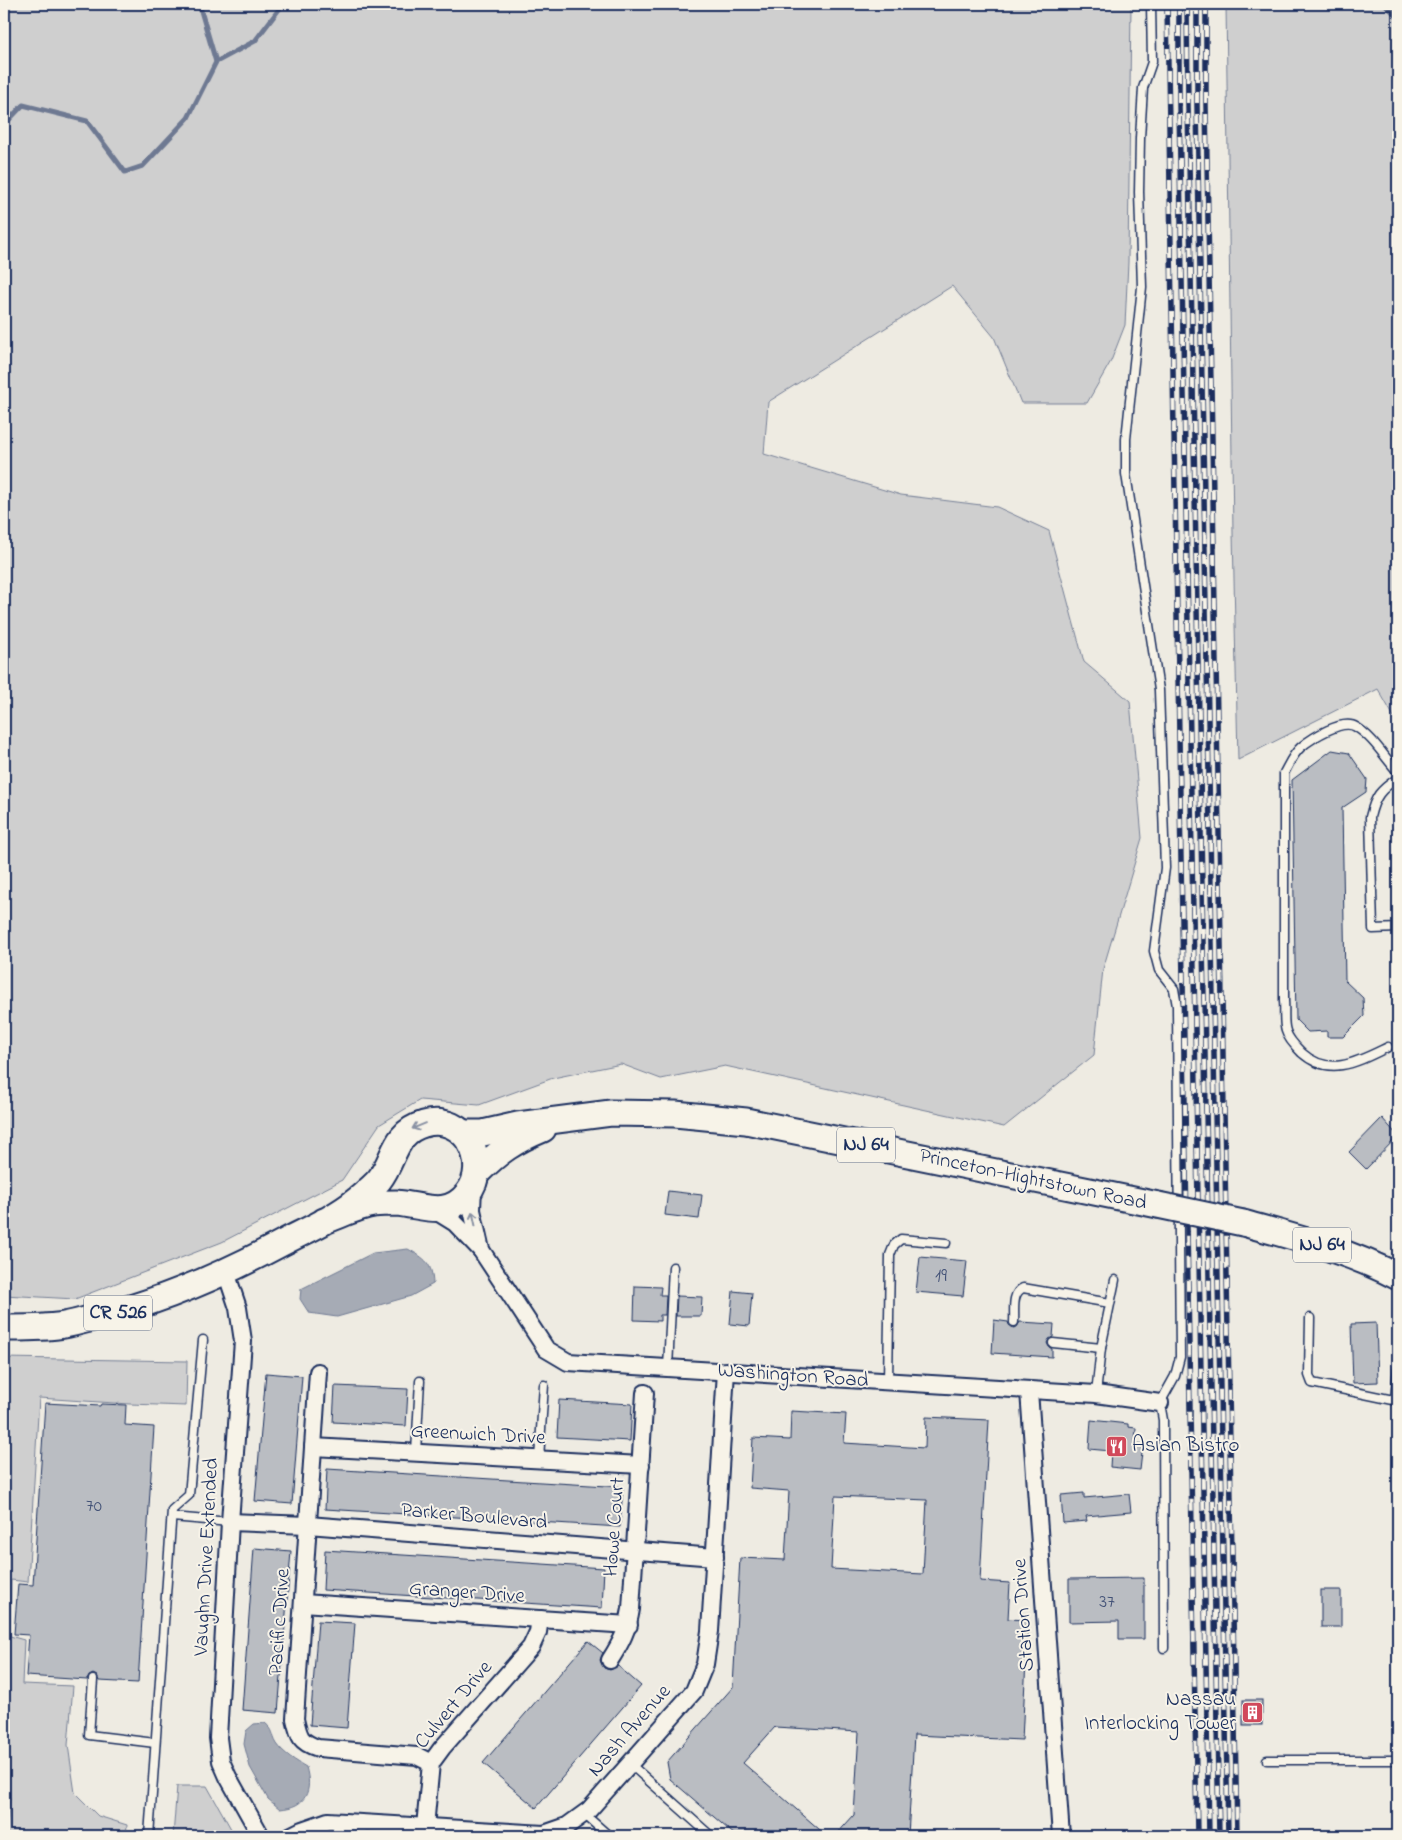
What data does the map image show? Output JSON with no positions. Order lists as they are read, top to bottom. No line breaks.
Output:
{"streets":{"main road":["NJ 64","Princeton-Hightstown Road","CR 526","Washington Road"],"street":["Greenwich Drive","Parker Boulevard","Howe Court","Vaughn Drive Extended","Granger Drive","Station Drive","Pacific Drive","Culvert Drive","Nash Avenue"]},"crossings":[["Princeton-Hightstown Road","Washington Road"],["Washington Road","Vaughn Drive Extended"],["Washington Road","Station Drive"],["Washington Road","Nash Avenue"],["Greenwich Drive","Howe Court"],["Greenwich Drive","Pacific Drive"],["Parker Boulevard","Howe Court"],["Parker Boulevard","Vaughn Drive Extended"],["Parker Boulevard","Pacific Drive"],["Parker Boulevard","Nash Avenue"],["Howe Court","Granger Drive"],["Granger Drive","Pacific Drive"],["Granger Drive","Culvert Drive"],["Pacific Drive","Culvert Drive"],["Culvert Drive","Nash Avenue"]],"places":{"restaurant":["Asian Bistro"],"building":["Nassau Interlocking Tower"]},"house_numbers":["19","70","37"]}
